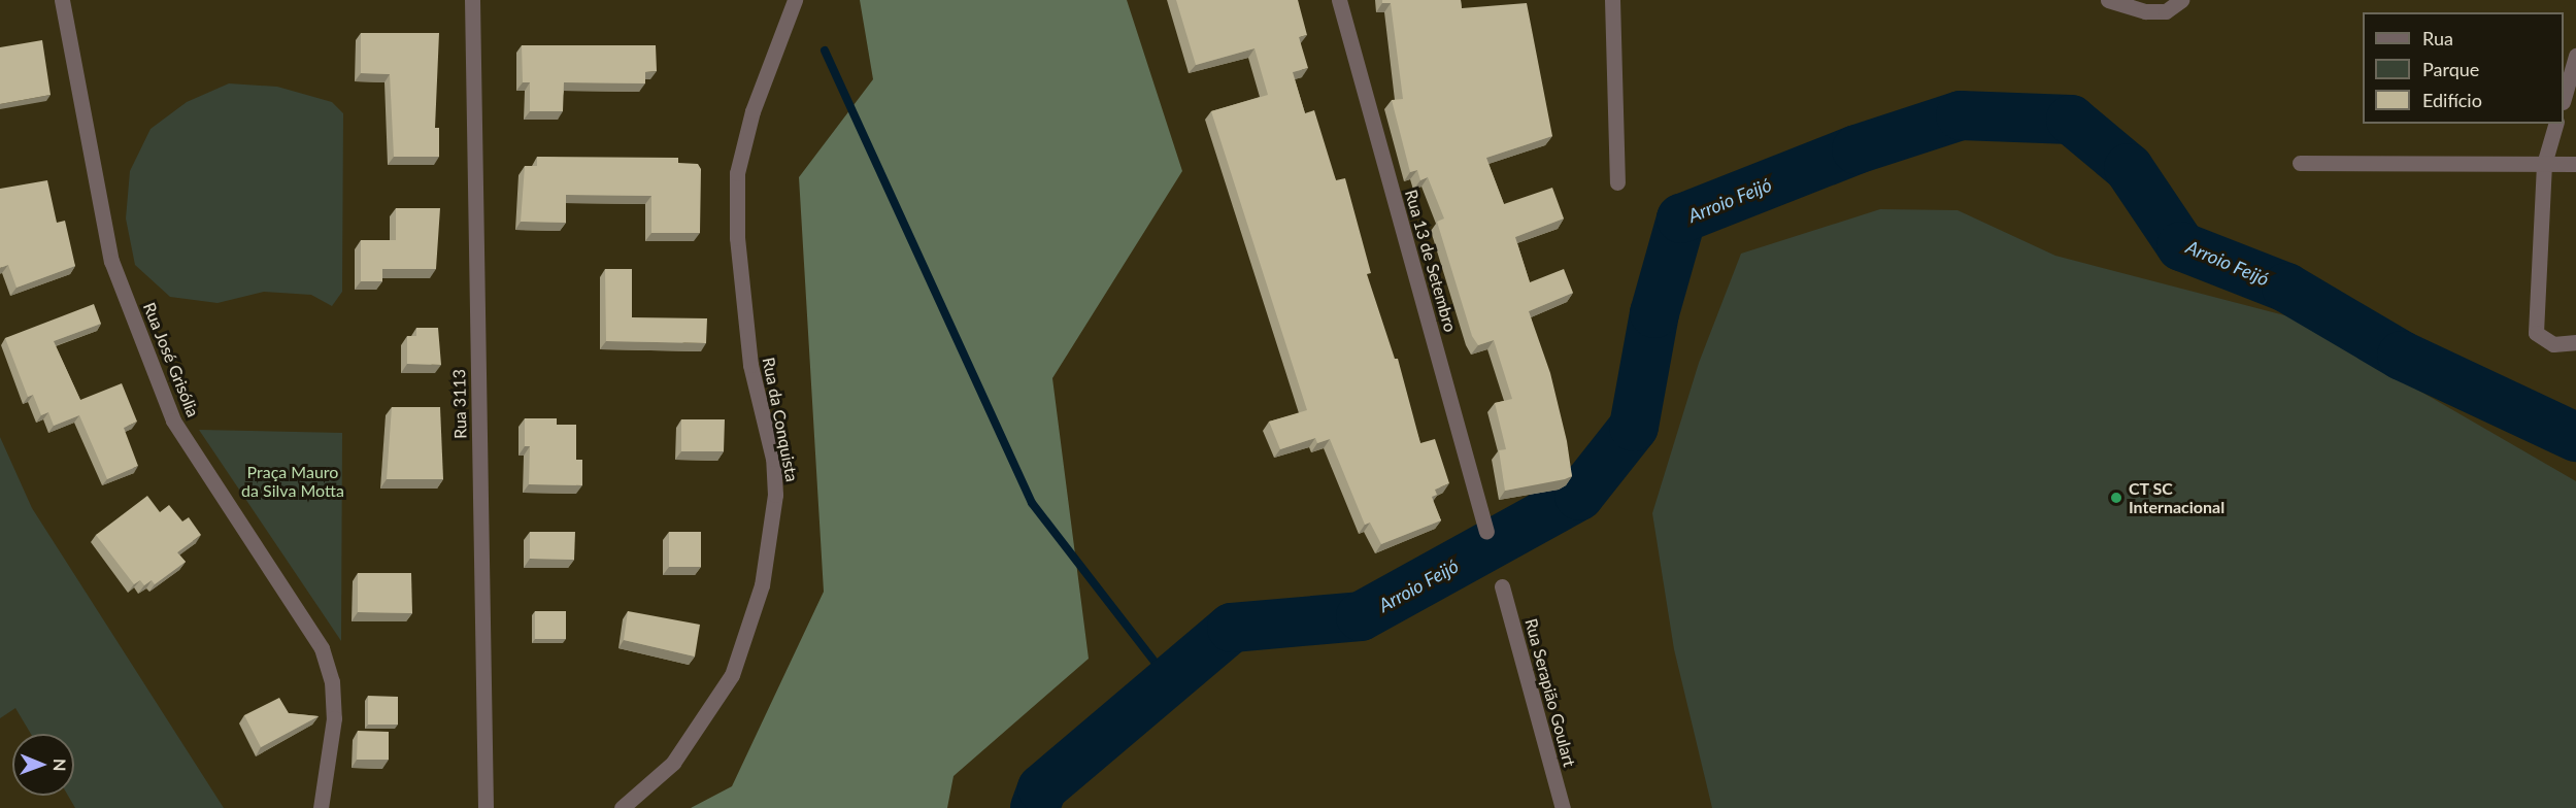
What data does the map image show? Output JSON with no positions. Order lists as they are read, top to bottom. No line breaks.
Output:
{"streets":{"street":["Rua 13 de Setembro","Rua José Grisólia","Rua 3113","Rua da Conquista","Rua Serapião Goulart"]},"water":["Arroio Feijó"],"parks":["Praça Mauro da Silva Motta"],"places":["CT SC Internacional"],"legend":["Rua","Parque","Edifício"],"north":"right"}
